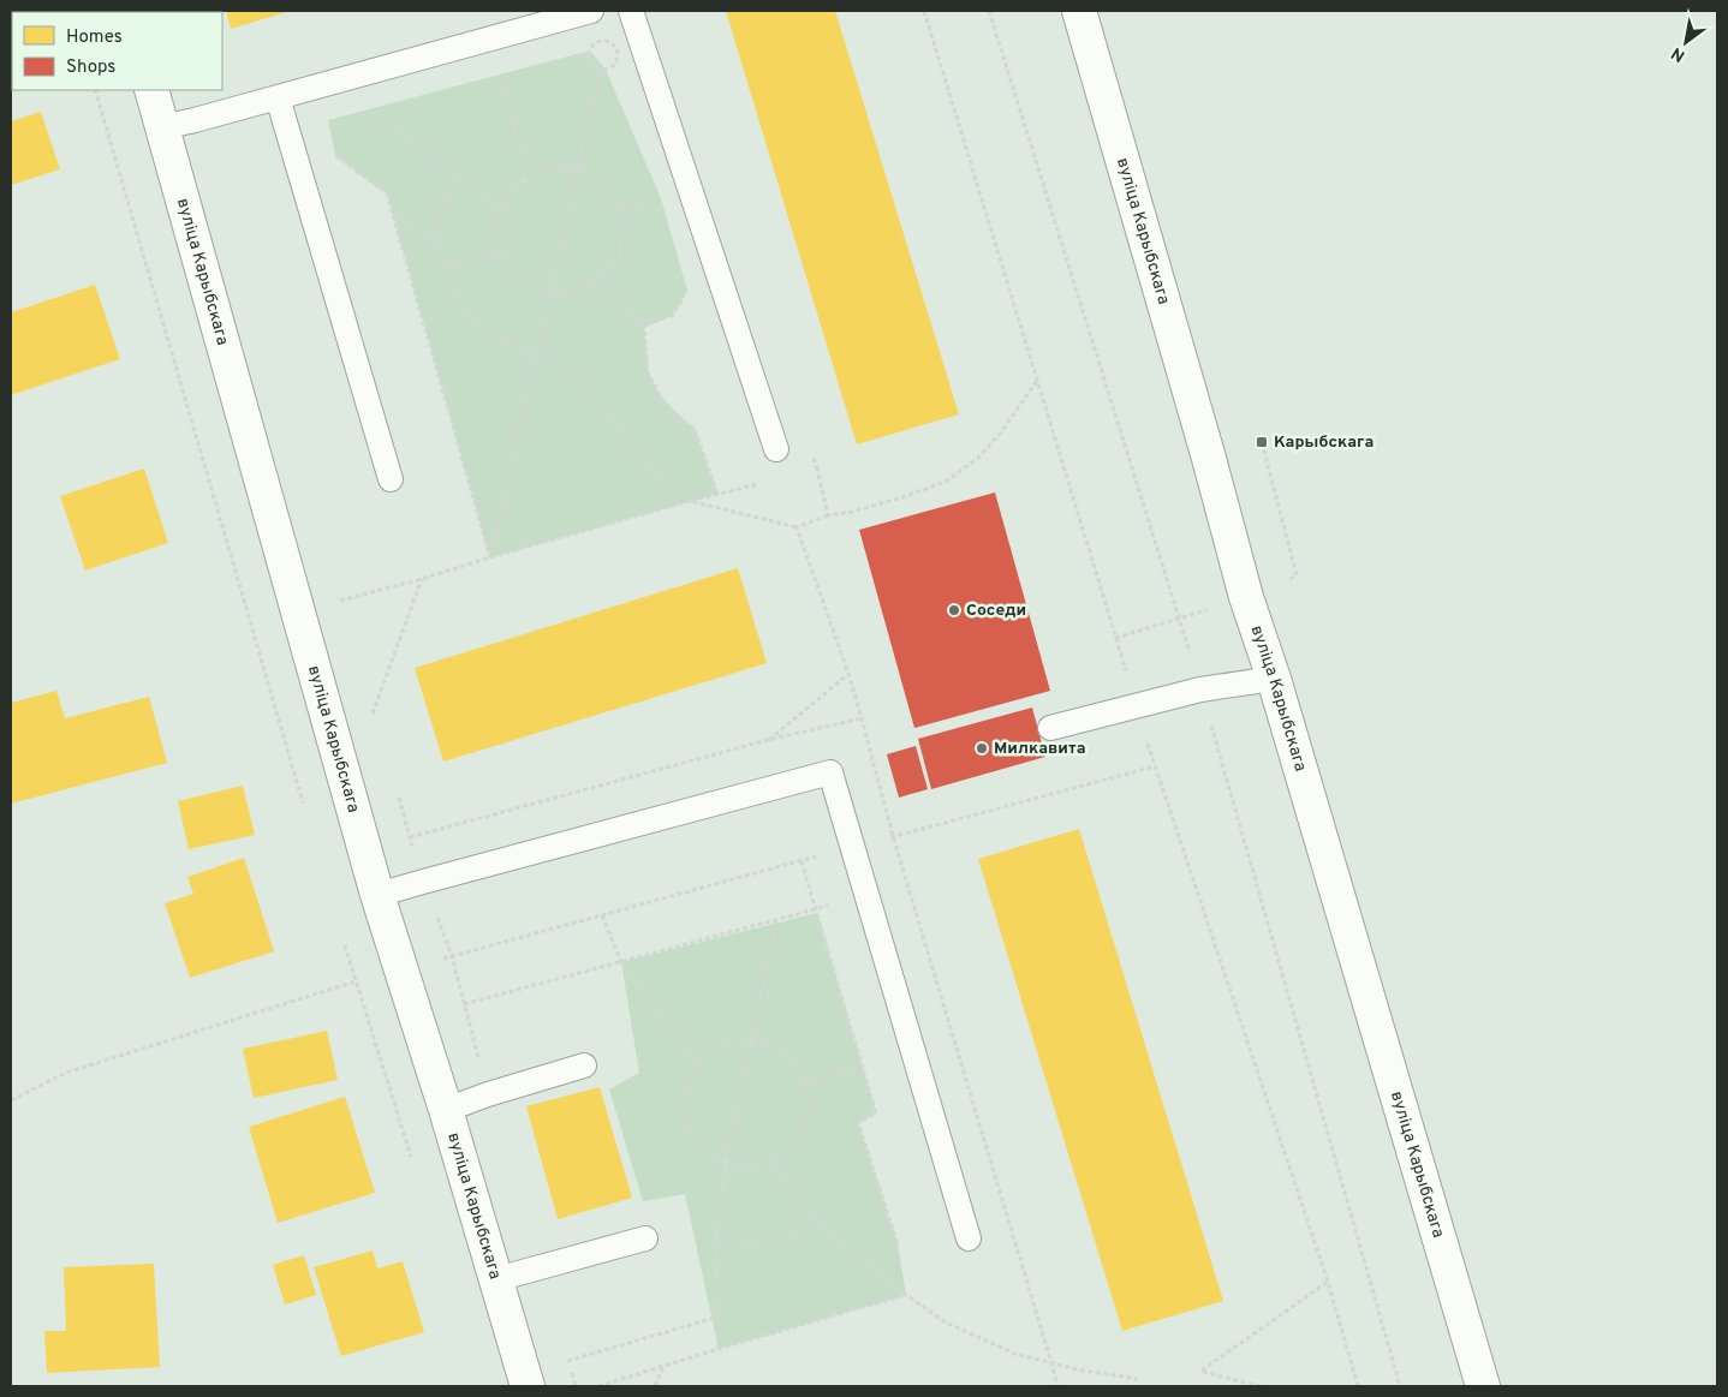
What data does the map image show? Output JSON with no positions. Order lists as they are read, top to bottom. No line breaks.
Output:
{"streets":{"street":["вуліца Карыбскага"]},"places":{"transit":["Карыбскага"],"other":["Соседи","Милкавита"]},"legend":["Homes","Shops"],"north":"bottom left"}
